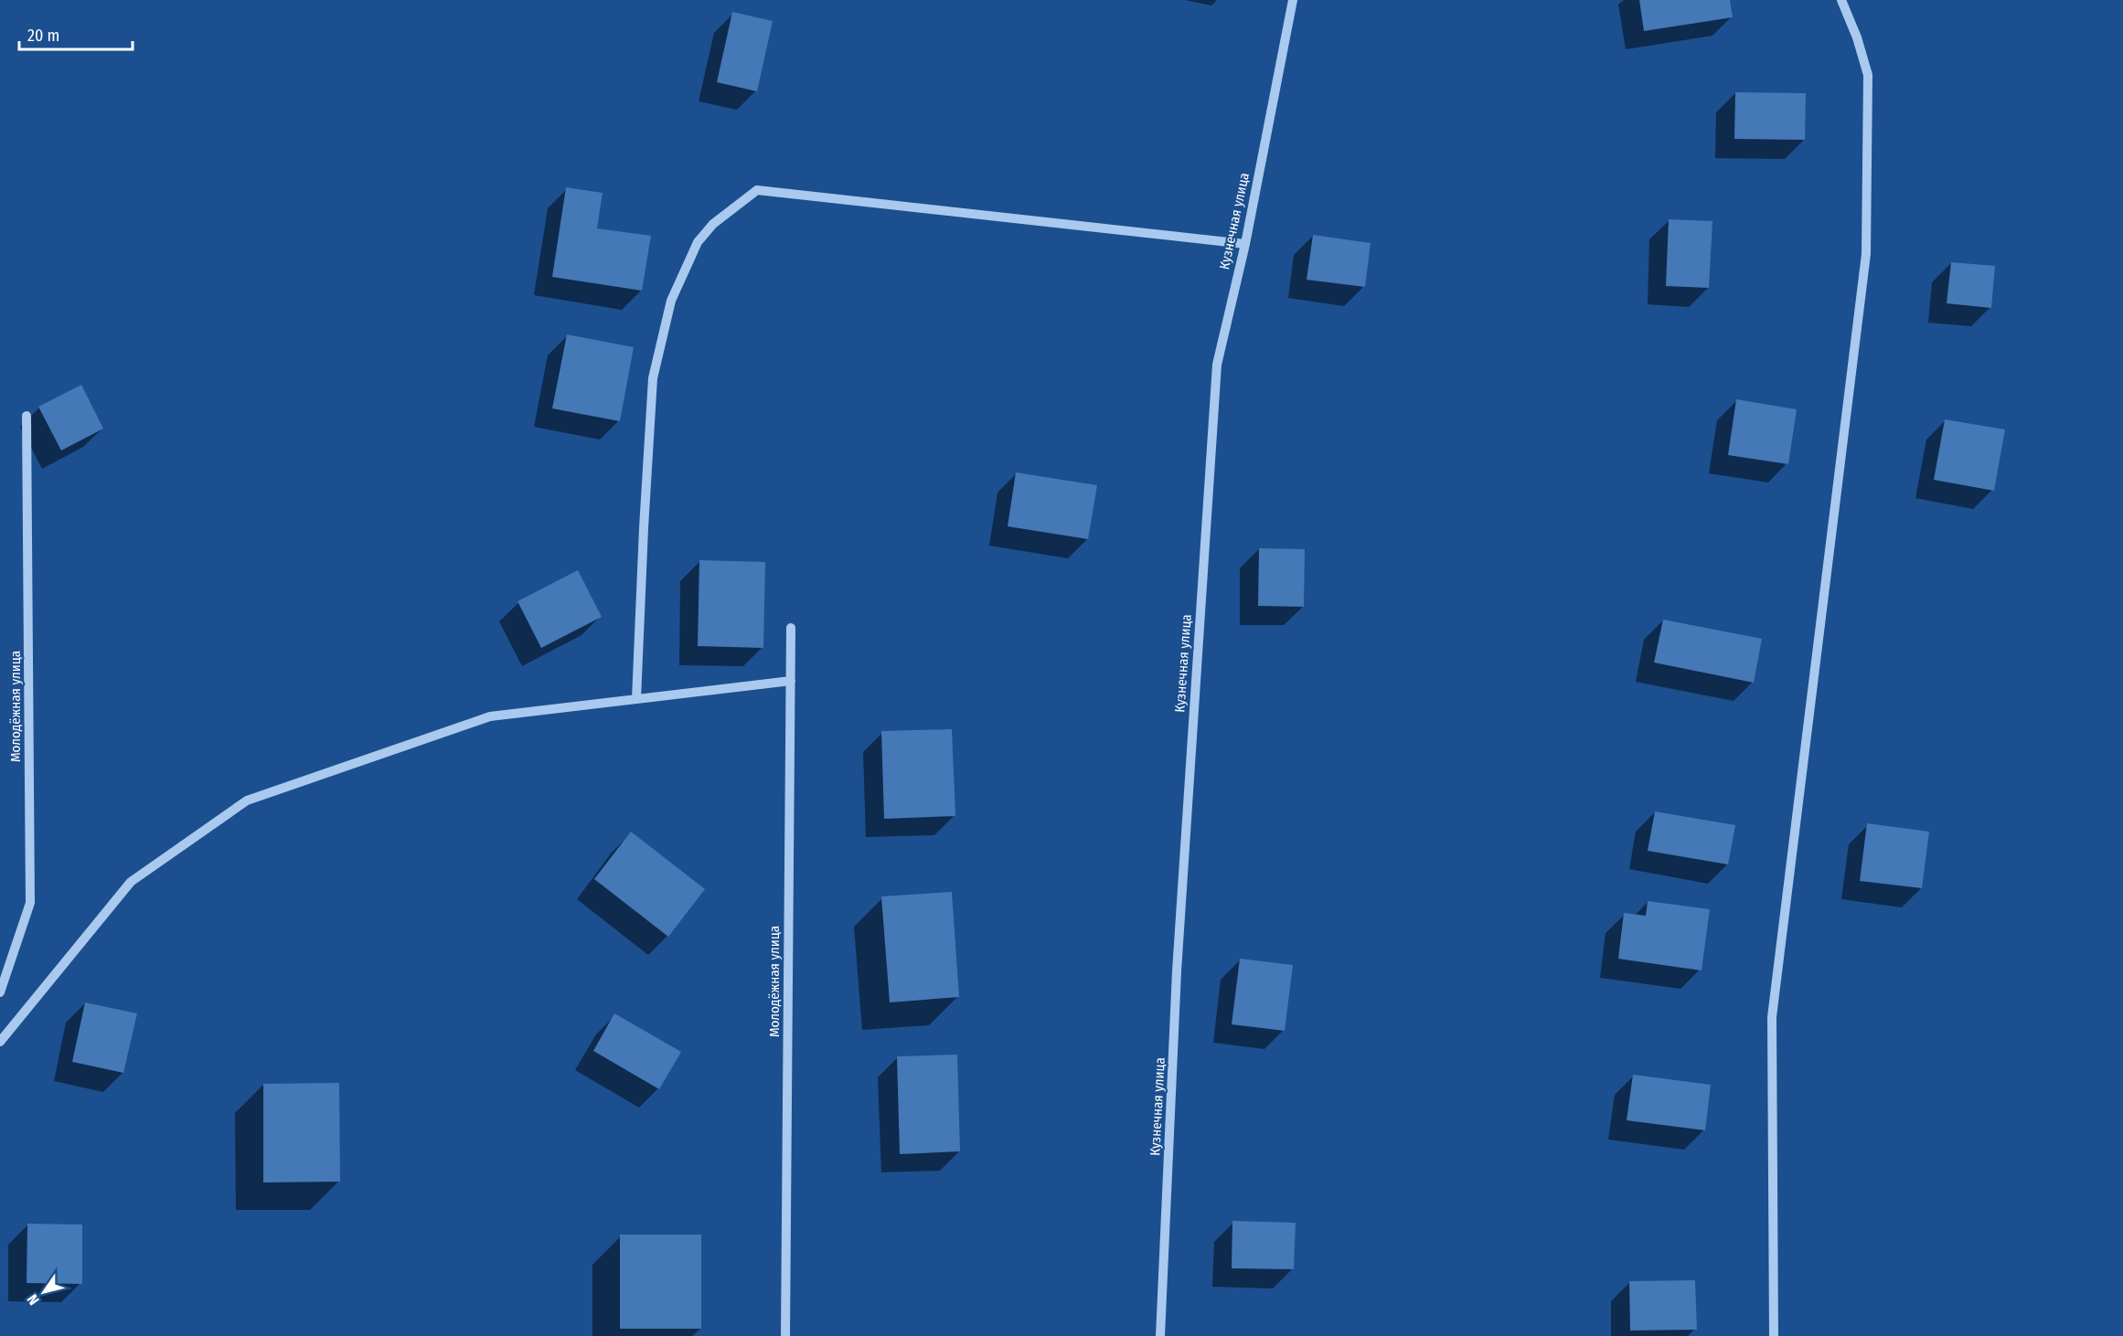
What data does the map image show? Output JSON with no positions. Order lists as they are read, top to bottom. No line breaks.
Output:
{"streets":{"street":["Кузнечная улица","Молодёжная улица"]},"scale_bar":"20 m","north":"bottom left"}
